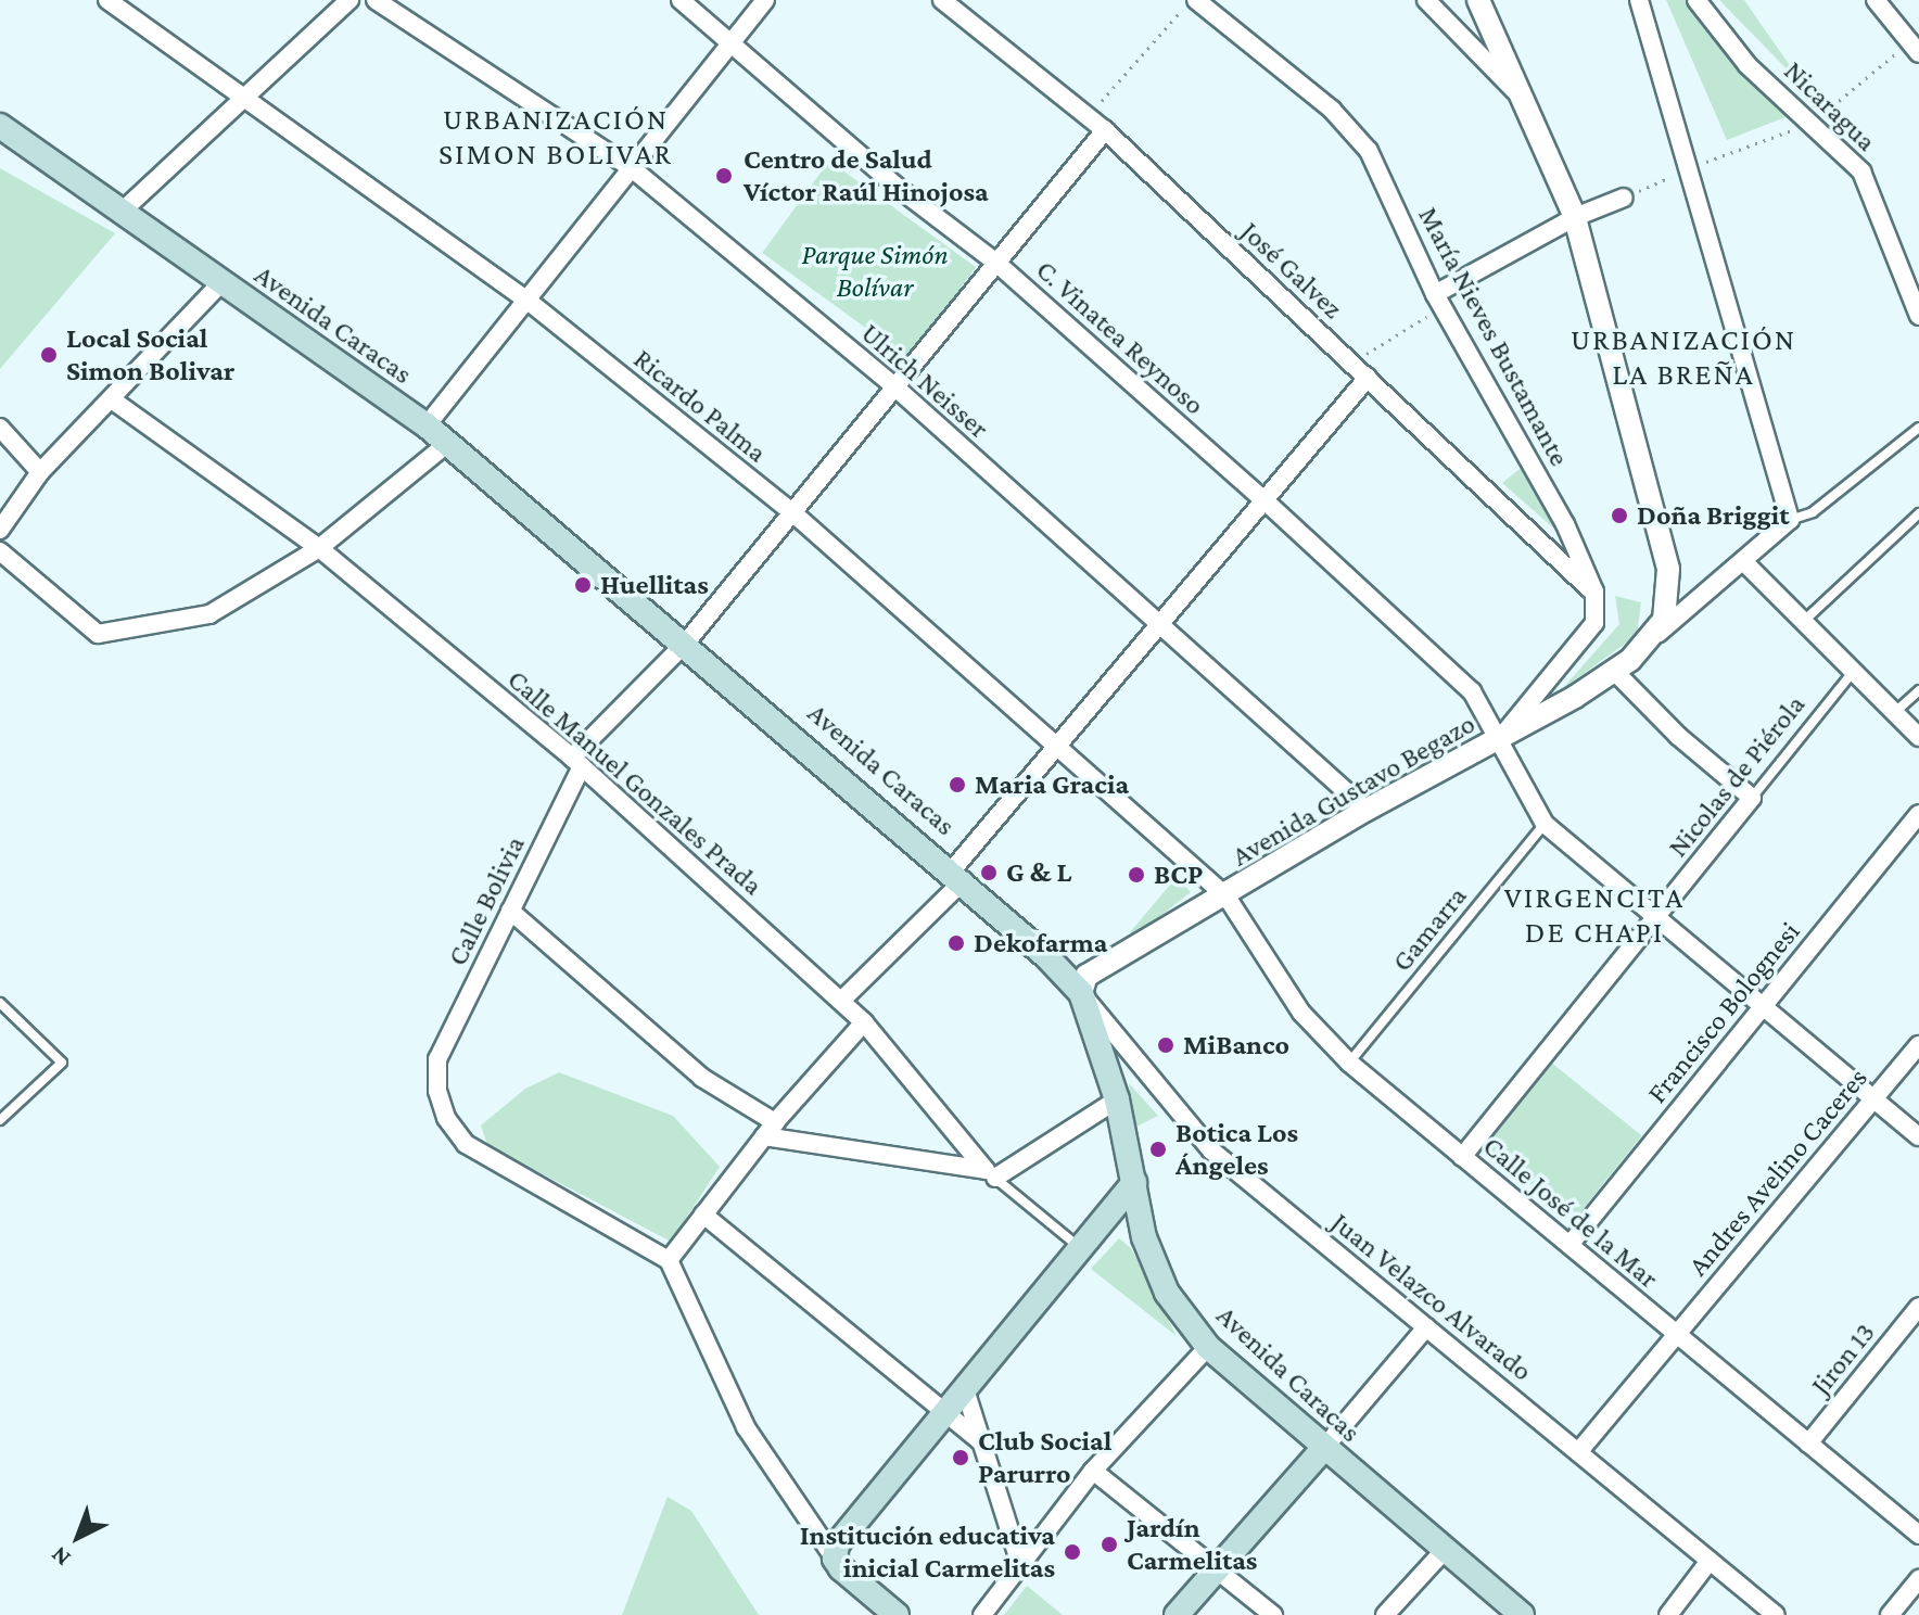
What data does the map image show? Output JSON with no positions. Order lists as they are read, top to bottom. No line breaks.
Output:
{"streets":{"main road":["Avenida Caracas"],"street":["Nicaragua","José Galvez","María Nieves Bustamante","C. Vinatea Reynoso","Ulrich Neisser","Ricardo Palma","Nicolas de Piérola","Calle Manuel Gonzales Prada","Avenida Gustavo Begazo","Calle Bolivia","Francisco Bolognesi","Andres Avelino Caceres","Calle José de la Mar","Juan Velazco Alvarado","Jiron 13"],"lane":["Gamarra"]},"crossings":[["José Galvez","María Nieves Bustamante"],["José Galvez","Calle Bolivia"],["Avenida Caracas","Avenida Gustavo Begazo"],["Avenida Caracas","Calle Bolivia"],["Avenida Caracas","Juan Velazco Alvarado"],["C. Vinatea Reynoso","Avenida Gustavo Begazo"],["C. Vinatea Reynoso","Calle Bolivia"],["C. Vinatea Reynoso","Gamarra"],["Ulrich Neisser","Avenida Gustavo Begazo"],["Ulrich Neisser","Calle Bolivia"],["Ricardo Palma","Avenida Gustavo Begazo"],["Ricardo Palma","Calle Bolivia"],["Ricardo Palma","Calle José de la Mar"],["Nicolas de Piérola","Calle José de la Mar"],["Calle Manuel Gonzales Prada","Calle Bolivia"],["Avenida Gustavo Begazo","Calle José de la Mar"],["Avenida Gustavo Begazo","Juan Velazco Alvarado"],["Gamarra","Calle José de la Mar"],["Francisco Bolognesi","Calle José de la Mar"],["Andres Avelino Caceres","Calle José de la Mar"],["Andres Avelino Caceres","Juan Velazco Alvarado"],["Calle José de la Mar","Jiron 13"]],"districts":["URBANIZACIÓN SIMON BOLIVAR","URBANIZACIÓN LA BREÑA","VIRGENCITA DE CHAPI"],"parks":["Parque Simón Bolívar"],"places":["Centro de Salud Víctor Raúl Hinojosa","Local Social Simon Bolivar","Doña Briggit","Huellitas","Maria Gracia","G & L","BCP","Dekofarma","MiBanco","Botica Los Ángeles","Club Social Parurro","Jardín Carmelitas","Institución educativa inicial Carmelitas"],"north":"bottom left"}
